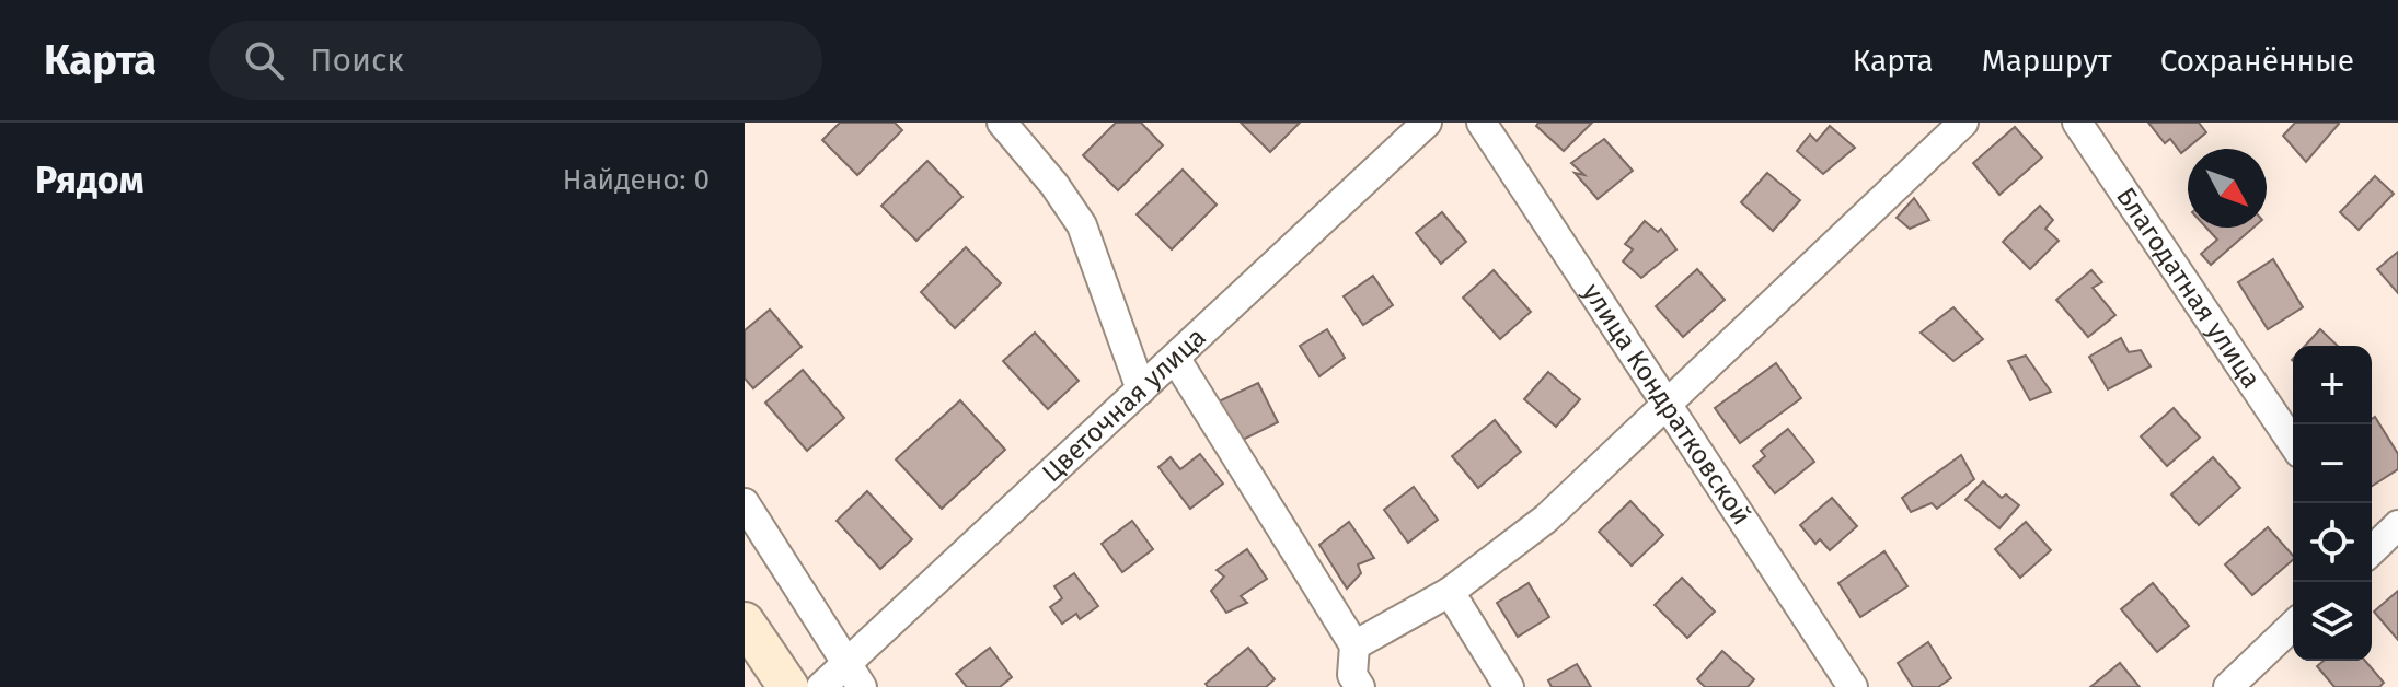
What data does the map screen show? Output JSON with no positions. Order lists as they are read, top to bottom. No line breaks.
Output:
{"streets":{"street":["Благодатная улица","Цветочная улица","улица Кондратковской"]},"north":"bottom right","page":{"header":"Карта","search":"Поиск","nav":["Карта","Маршрут","Сохранённые"],"heading":["Рядом","Найдено: 0"],"map_buttons":["+","−"]}}
